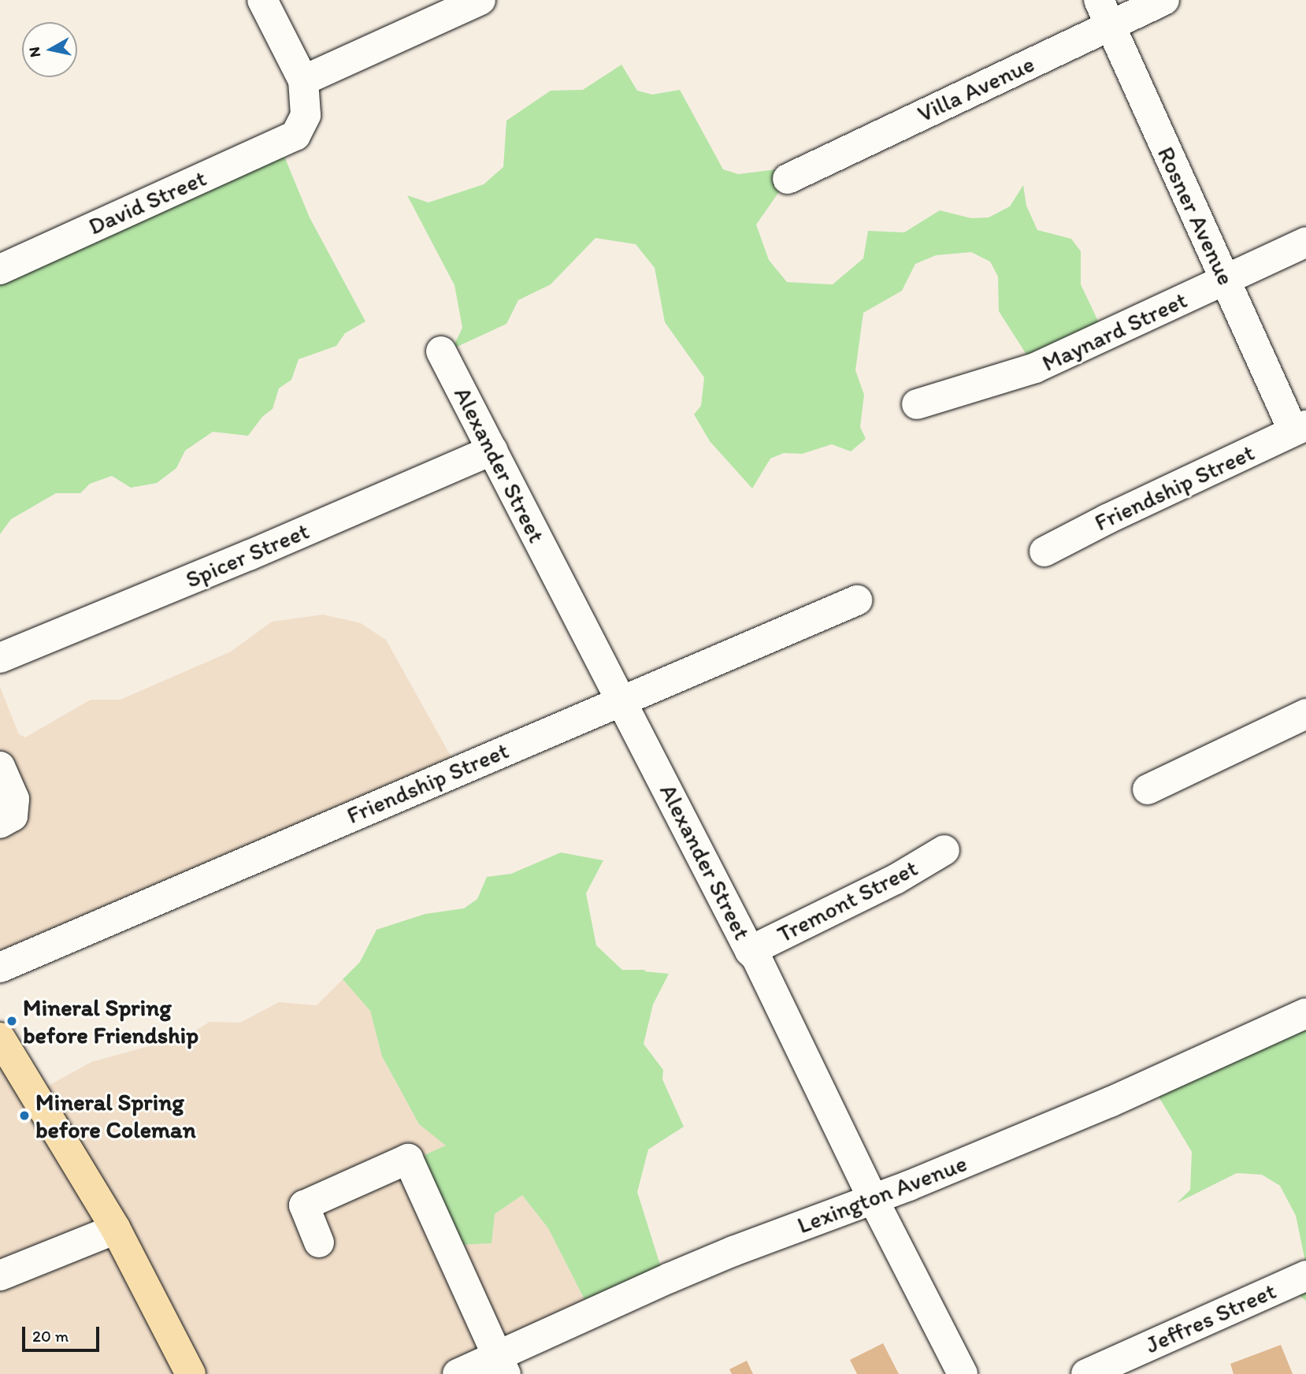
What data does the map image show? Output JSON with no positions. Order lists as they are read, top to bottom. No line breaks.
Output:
{"streets":{"street":["Villa Avenue","David Street","Rosner Avenue","Maynard Street","Alexander Street","Friendship Street","Spicer Street","Tremont Street","Lexington Avenue","Jeffres Street"]},"crossings":[["Villa Avenue","Rosner Avenue"],["Rosner Avenue","Maynard Street"],["Rosner Avenue","Friendship Street"],["Alexander Street","Friendship Street"],["Alexander Street","Spicer Street"],["Alexander Street","Tremont Street"],["Alexander Street","Lexington Avenue"]],"places":["Mineral Spring before Friendship","Mineral Spring before Coleman"],"scale_bar":"20 m","north":"left"}
